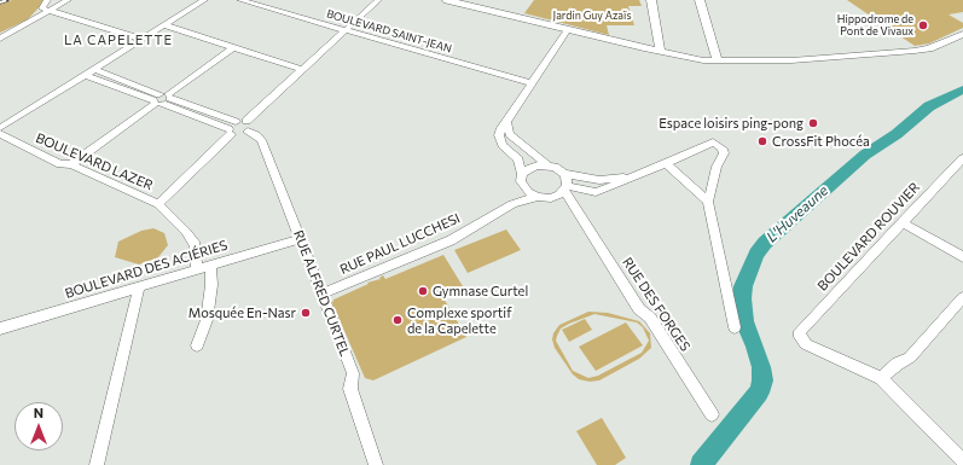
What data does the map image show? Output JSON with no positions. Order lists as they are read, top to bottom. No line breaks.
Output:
{"streets":{"street":["BOULEVARD SAINT-JEAN","BOULEVARD LAZER","BOULEVARD ROUVIER","RUE PAUL LUCCHESI","BOULEVARD DES ACIÉRIES","RUE ALFRED CURTEL","RUE DES FORGES"]},"crossings":[["BOULEVARD LAZER","BOULEVARD DES ACIÉRIES"],["RUE PAUL LUCCHESI","RUE ALFRED CURTEL"],["RUE PAUL LUCCHESI","RUE DES FORGES"],["BOULEVARD DES ACIÉRIES","RUE ALFRED CURTEL"]],"districts":["LA CAPELETTE"],"water":["L'Huveaune"],"parks":["Jardin Guy Azaïs"],"places":["Hippodrome de Pont de Vivaux","Espace loisirs ping-pong","CrossFit Phocéa","Gymnase Curtel","Mosquée En-Nasr","Complexe sportif de la Capelette"],"north":"top"}
